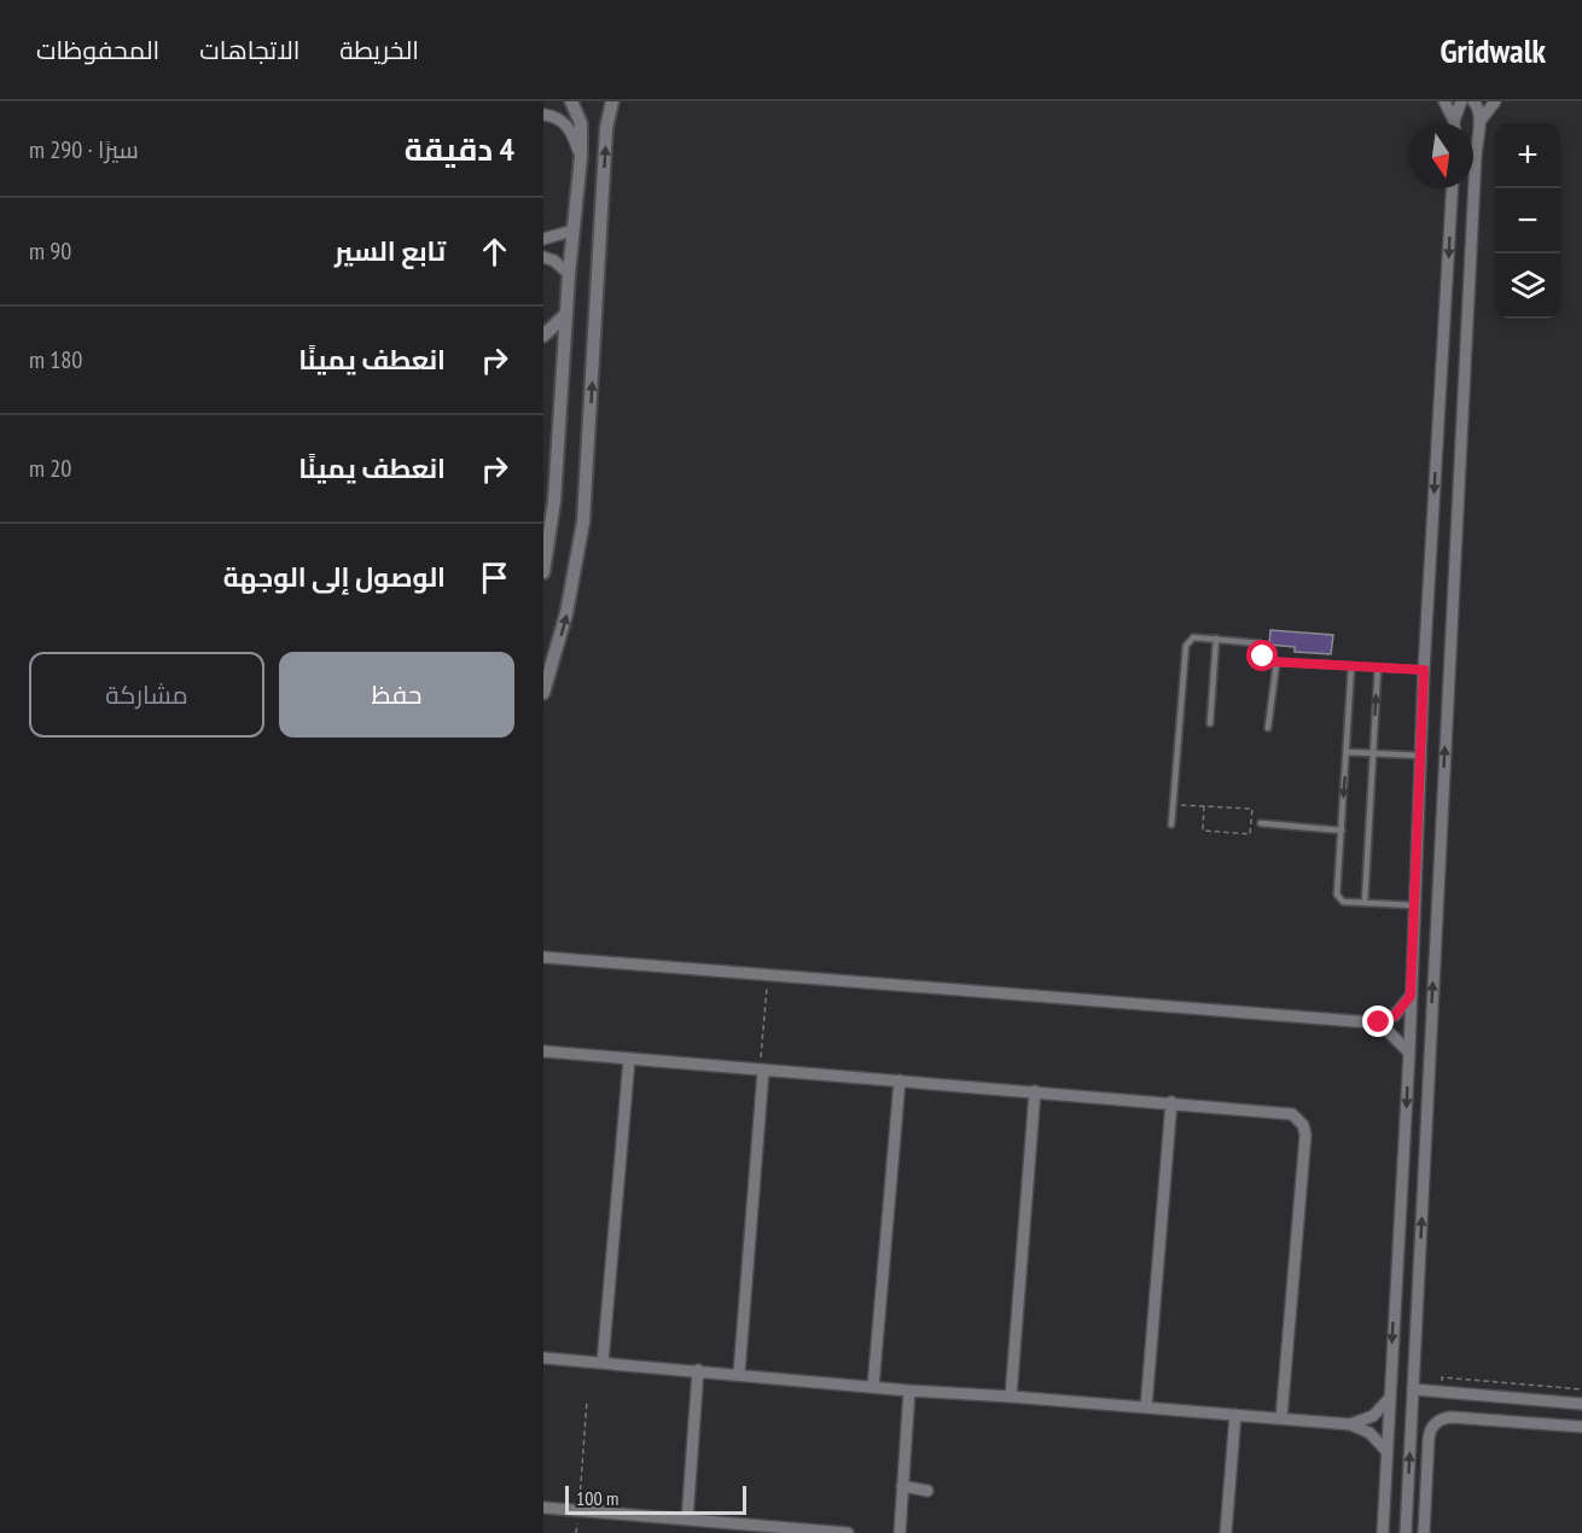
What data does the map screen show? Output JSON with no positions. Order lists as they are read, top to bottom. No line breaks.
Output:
{"scale_bar":"100 m","north":"bottom","page":{"header":"Gridwalk","nav":["الخريطة","الاتجاهات","المحفوظات"],"heading":["4 دقيقة","سيرًا · 290 m"],"map_buttons":["+","−"],"list":[["تابع السير","90 m"],["انعطف يمينًا","180 m"],["انعطف يمينًا","20 m"],"الوصول إلى الوجهة"],"buttons":["حفظ","مشاركة"],"scale":"100 m"}}
